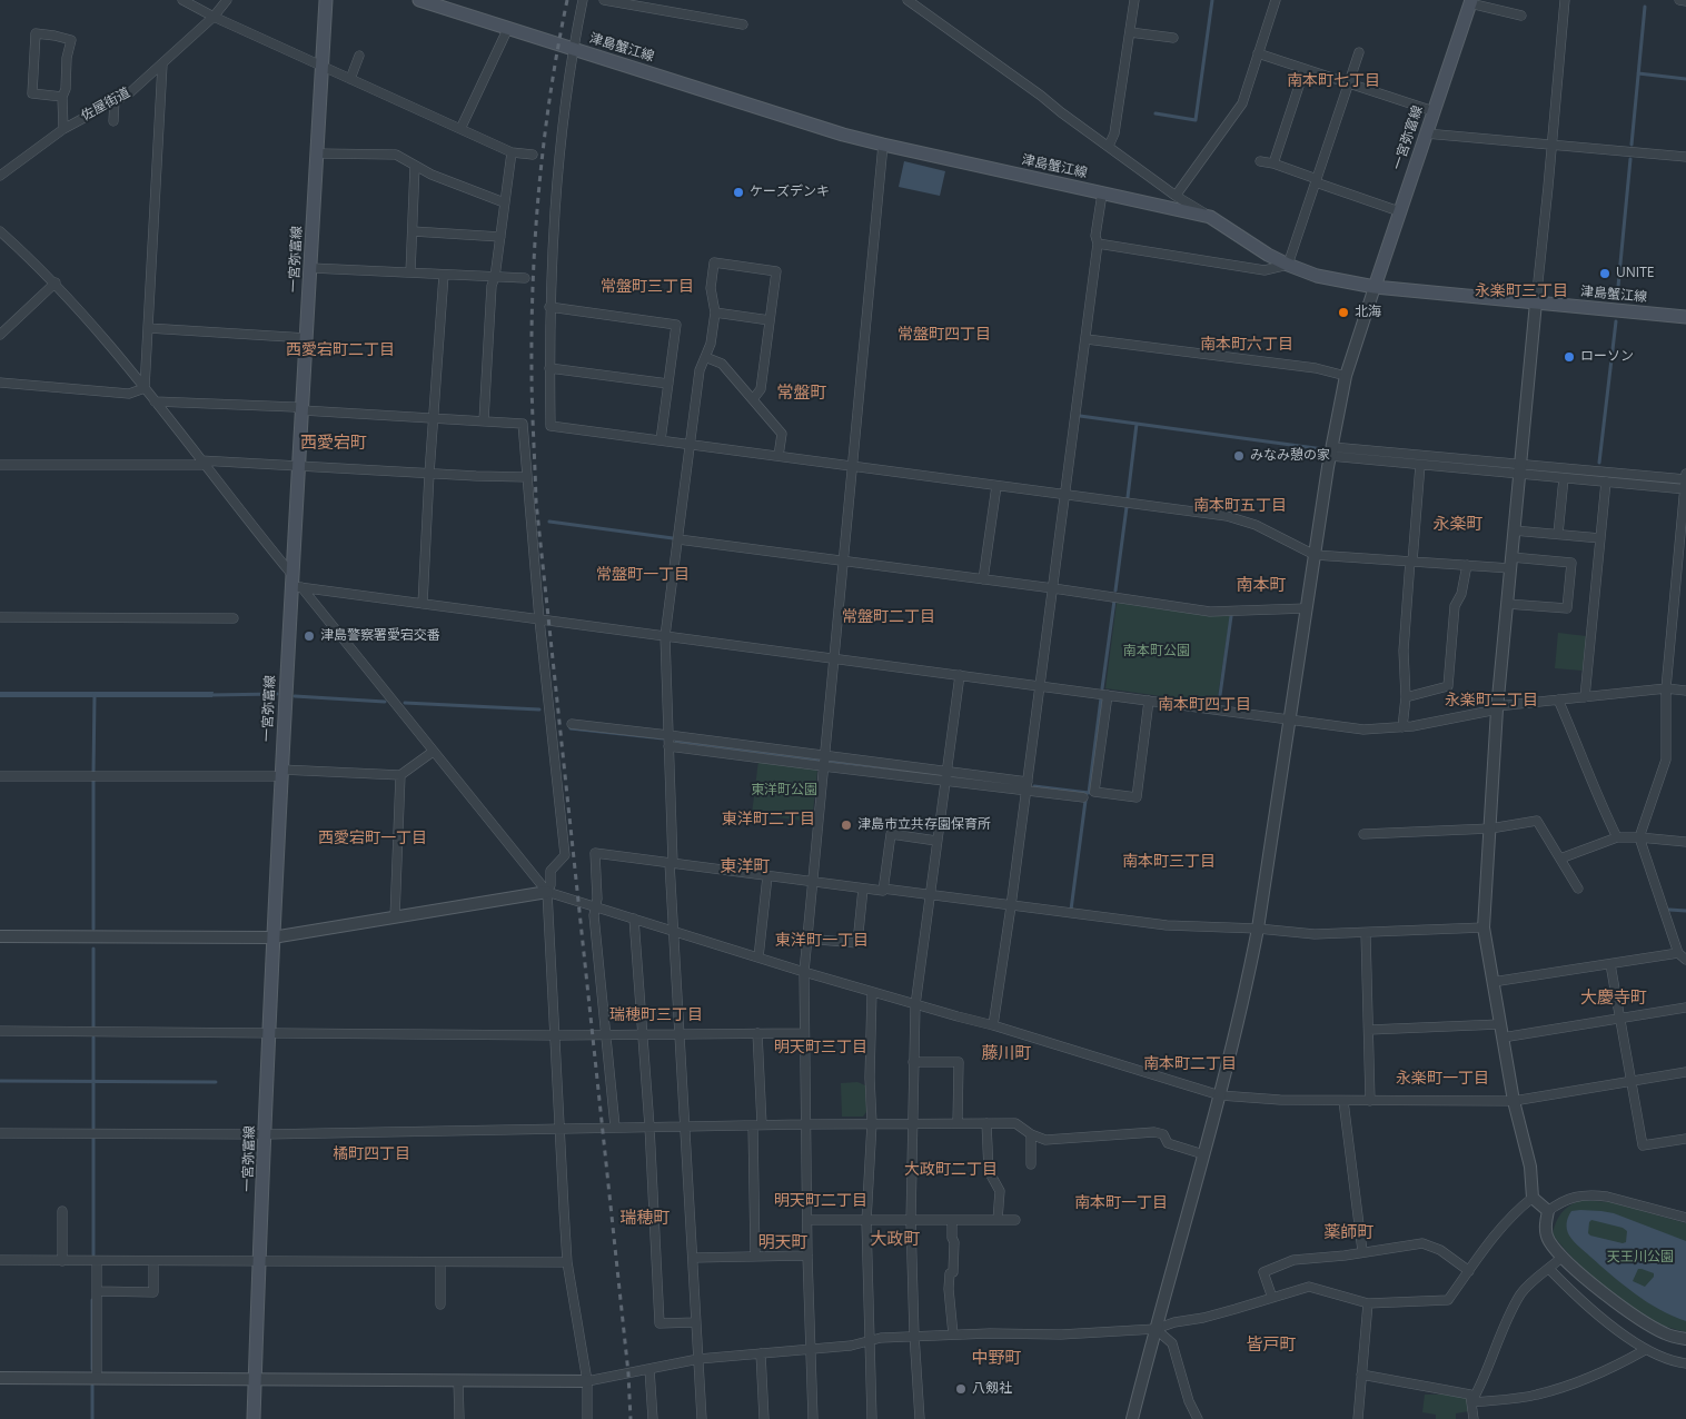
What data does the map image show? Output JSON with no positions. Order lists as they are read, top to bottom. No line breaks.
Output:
{"streets":{"main road":["津島蟹江線","一宮弥富線"],"street":["佐屋街道"]},"crossings":[["津島蟹江線","一宮弥富線"]],"districts":["南本町七丁目","常盤町三丁目","永楽町三丁目","常盤町四丁目","南本町六丁目","西愛宕町二丁目","常盤町","西愛宕町","南本町五丁目","永楽町","常盤町一丁目","南本町","常盤町二丁目","永楽町二丁目","南本町四丁目","東洋町二丁目","西愛宕町一丁目","南本町三丁目","東洋町","東洋町一丁目","大慶寺町","瑞穂町三丁目","明天町三丁目","藤川町","南本町二丁目","永楽町一丁目","橘町四丁目","大政町二丁目","明天町二丁目","南本町一丁目","瑞穂町","薬師町","大政町","明天町","皆戸町","中野町"],"parks":["南本町公園","東洋町公園","天王川公園"],"places":["ケーズデンキ","UNITE","北海","ローソン","みなみ憩の家","津島警察署愛宕交番","津島市立共存園保育所","八剱社"]}
